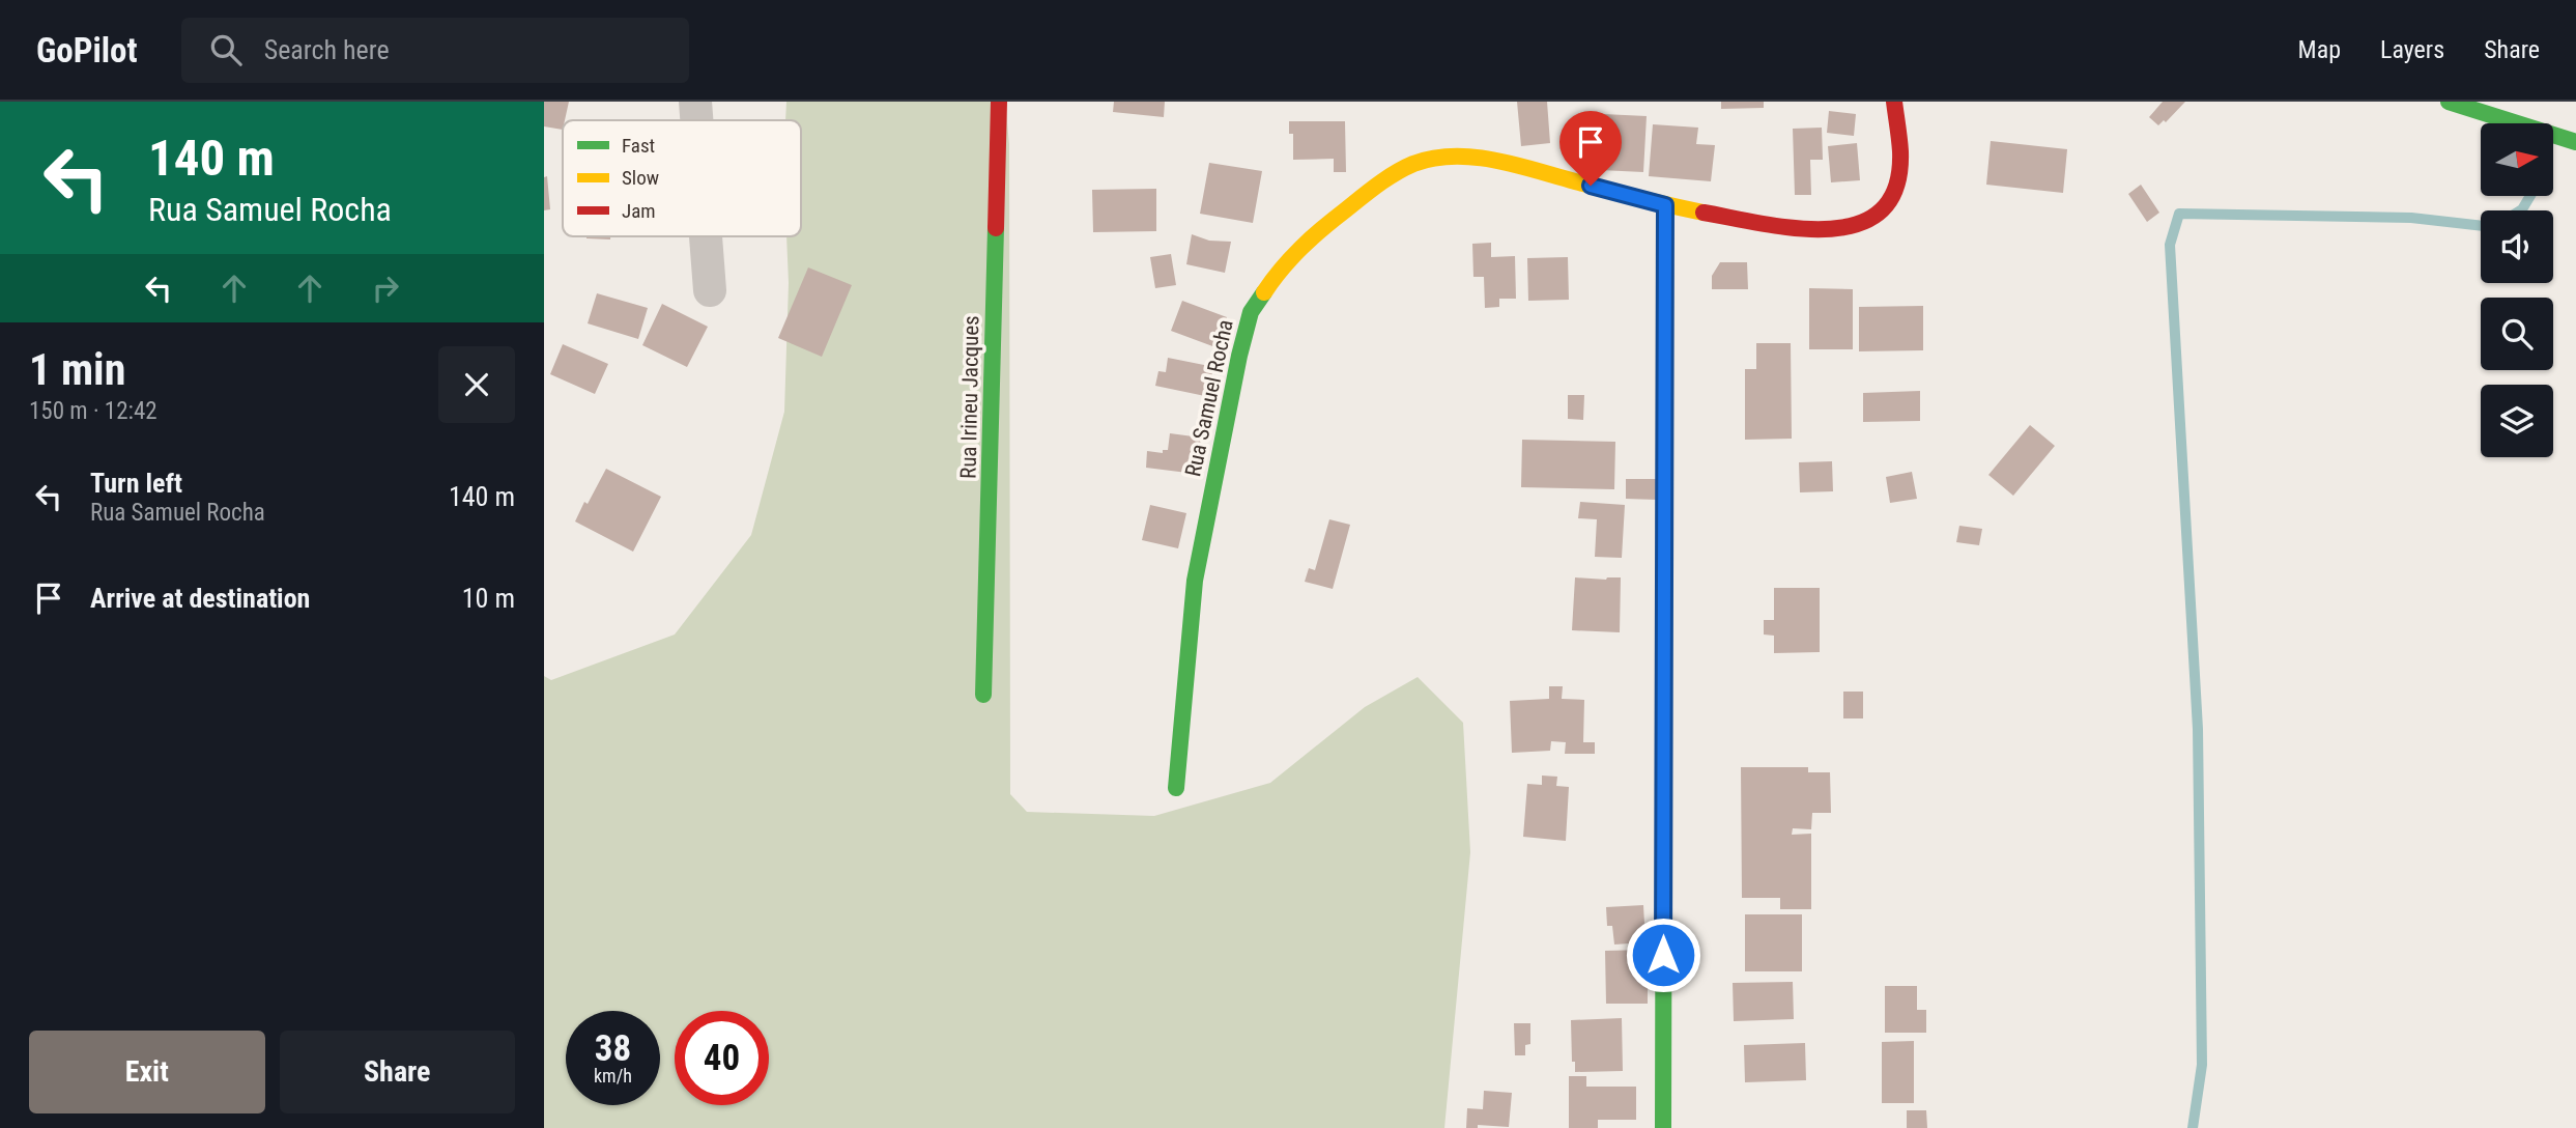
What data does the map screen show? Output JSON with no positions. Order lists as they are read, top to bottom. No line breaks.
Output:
{"streets":{"street":["Rua Irineu Jacques","Rua Samuel Rocha"]},"legend":["Fast","Slow","Jam"],"north":"right","page":{"header":"GoPilot","search":"Search here","nav":["Map","Layers","Share"],"turn":["140 m","Rua Samuel Rocha"],"heading":["1 min","150 m · 12:42"],"list":[{"name":"Turn left","note":"Rua Samuel Rocha","value":"140 m"},{"name":"Arrive at destination","value":"10 m"}],"speed":"38 km/h","limit":"40","buttons":["Exit","Share"]}}
